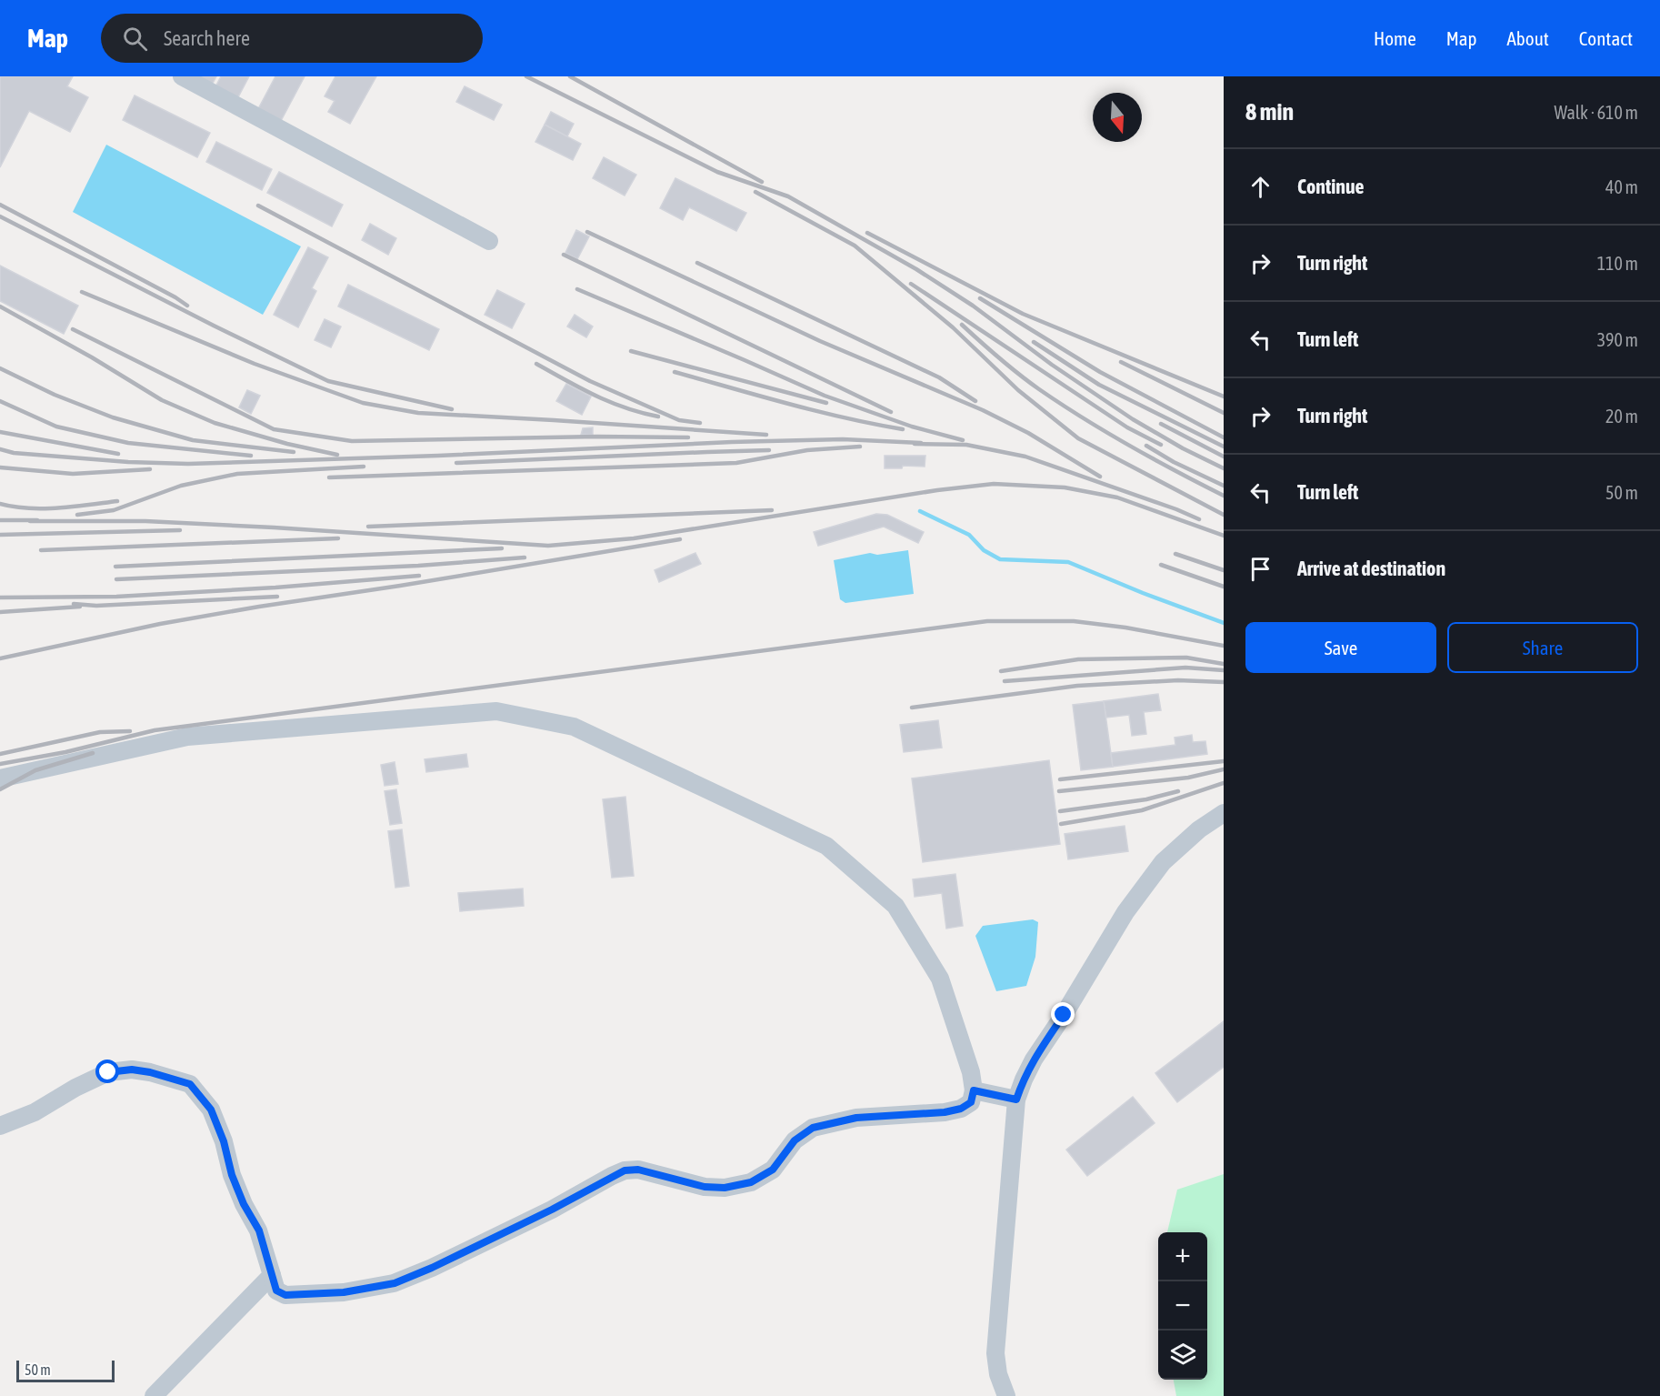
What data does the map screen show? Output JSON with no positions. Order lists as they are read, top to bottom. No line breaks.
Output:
{"scale_bar":"50 m","north":"bottom","page":{"header":"Map","search":"Search here","nav":["Home","Map","About","Contact"],"heading":["8 min","Walk · 610 m"],"list":[["Continue","40 m"],["Turn right","110 m"],["Turn left","390 m"],["Turn right","20 m"],["Turn left","50 m"],"Arrive at destination"],"buttons":["Save","Share"],"map_buttons":["+","−"],"scale":"50 m"}}
